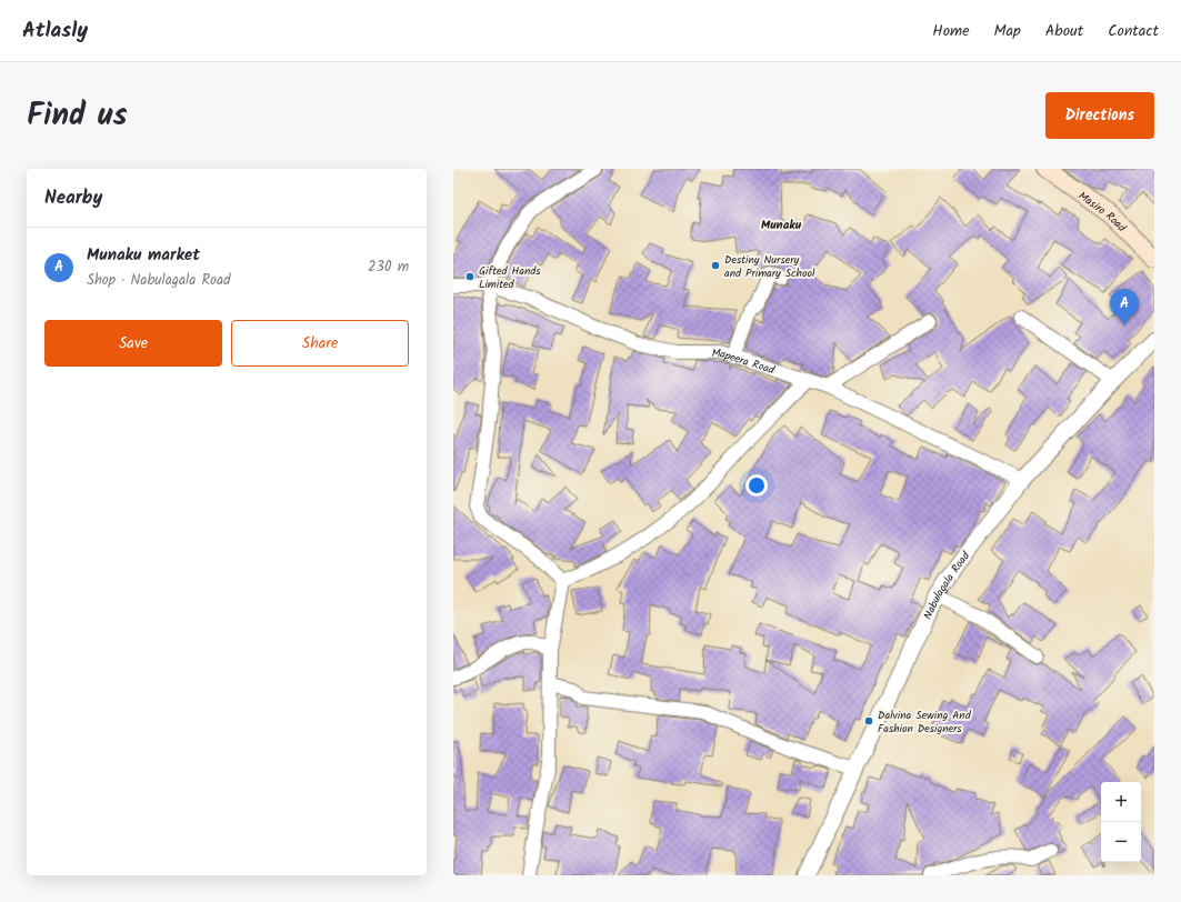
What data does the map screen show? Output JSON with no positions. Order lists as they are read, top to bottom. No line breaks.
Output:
{"streets":{"main road":["Masiro Road"],"street":["Mapeera Road","Nabulagala Road"]},"crossings":[["Mapeera Road","Nabulagala Road"]],"districts":["Munaku"],"places":["Destiny Nursery and Primary School","Gifted Hands Limited","Dalvina Sewing And Fashion Designers"],"page":{"header":"Atlasly","nav":["Home","Map","About","Contact"],"title":"Find us","buttons":["Directions",["Save","Share"]],"heading":"Nearby","list":[{"mark":"A","name":"Munaku market","note":"Shop · Nabulagala Road","value":"230 m"}],"pins":"A","map_buttons":["+","−"]}}
